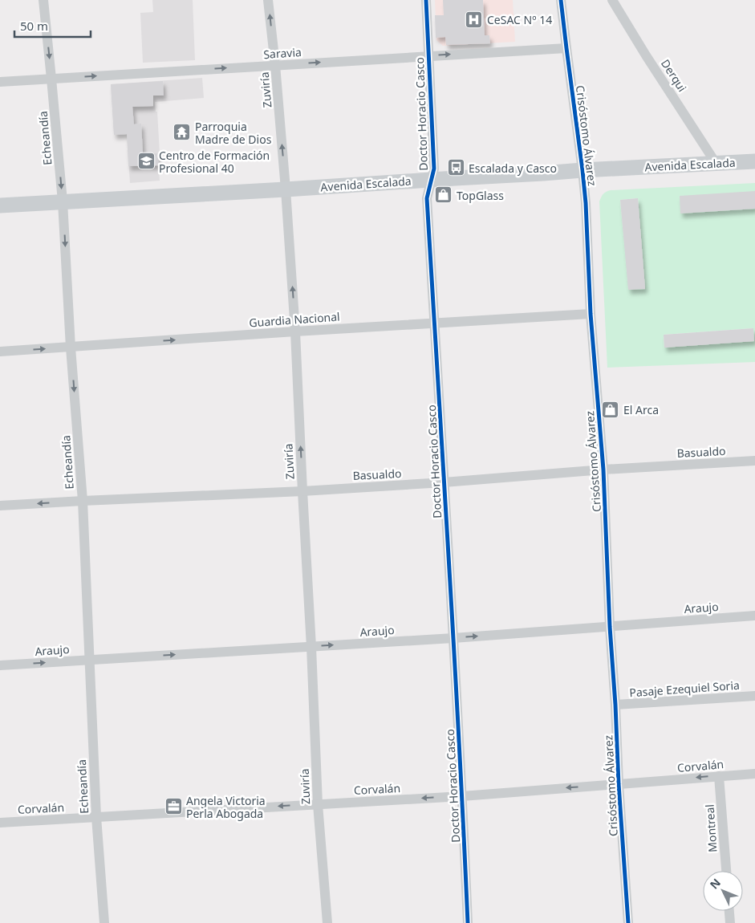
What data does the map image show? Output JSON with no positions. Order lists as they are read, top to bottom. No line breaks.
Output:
{"streets":{"main road":["Avenida Escalada"],"street":["Saravia","Derqui","Zuviría","Doctor Horacio Casco","Crisóstomo Álvarez","Echeandía","Guardia Nacional","Basualdo","Araujo","Pasaje Ezequiel Soria","Corvalán","Montreal"]},"crossings":[["Saravia","Zuviría"],["Saravia","Doctor Horacio Casco"],["Saravia","Crisóstomo Álvarez"],["Saravia","Echeandía"],["Derqui","Avenida Escalada"],["Zuviría","Avenida Escalada"],["Zuviría","Guardia Nacional"],["Zuviría","Basualdo"],["Zuviría","Araujo"],["Zuviría","Corvalán"],["Doctor Horacio Casco","Avenida Escalada"],["Doctor Horacio Casco","Guardia Nacional"],["Doctor Horacio Casco","Basualdo"],["Doctor Horacio Casco","Araujo"],["Doctor Horacio Casco","Corvalán"],["Crisóstomo Álvarez","Avenida Escalada"],["Crisóstomo Álvarez","Guardia Nacional"],["Crisóstomo Álvarez","Basualdo"],["Crisóstomo Álvarez","Araujo"],["Crisóstomo Álvarez","Pasaje Ezequiel Soria"],["Crisóstomo Álvarez","Corvalán"],["Echeandía","Avenida Escalada"],["Echeandía","Guardia Nacional"],["Echeandía","Basualdo"],["Echeandía","Araujo"],["Echeandía","Corvalán"],["Corvalán","Montreal"]],"one_way":["Saravia","Zuviría","Echeandía","Guardia Nacional","Araujo","Corvalán"],"places":{"hospital":["CeSAC Nº 14"],"temple":["Parroquia Madre de Dios"],"school or university":["Centro de Formación Profesional 40"],"bus stop":["Escalada y Casco"],"shop":["TopGlass","El Arca"],"office":["Angela Victoria Perla Abogada"]},"scale_bar":"50 m","north":"top left"}
